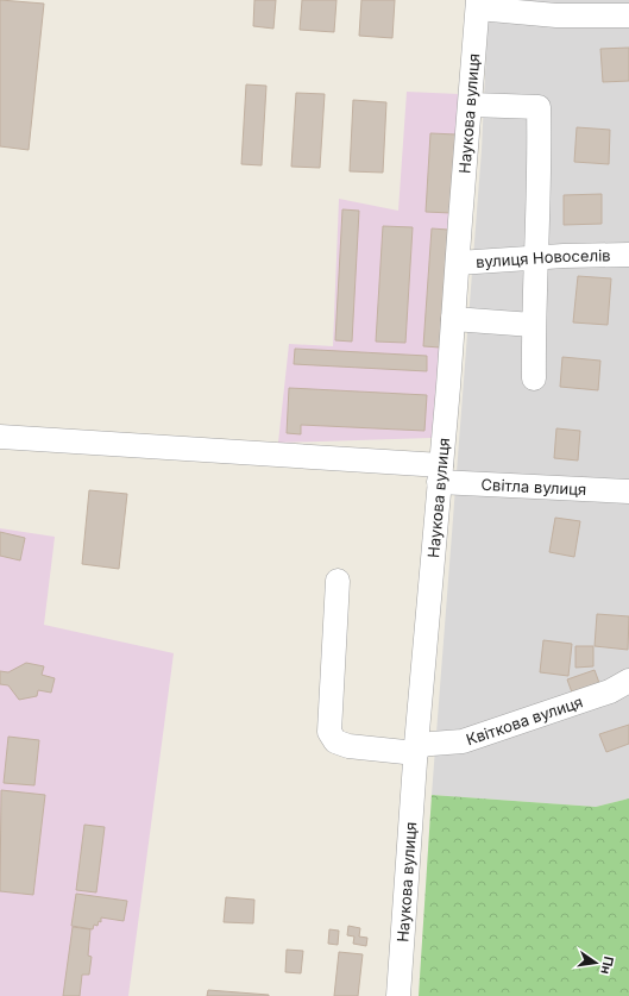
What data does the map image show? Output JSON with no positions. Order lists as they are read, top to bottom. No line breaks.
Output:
{"streets":{"street":["Наукова вулиця","вулиця Новоселів","Світла вулиця","Квіткова вулиця"]},"crossings":[["Наукова вулиця","вулиця Новоселів"],["Наукова вулиця","Світла вулиця"],["Наукова вулиця","Квіткова вулиця"]],"north":"right"}
